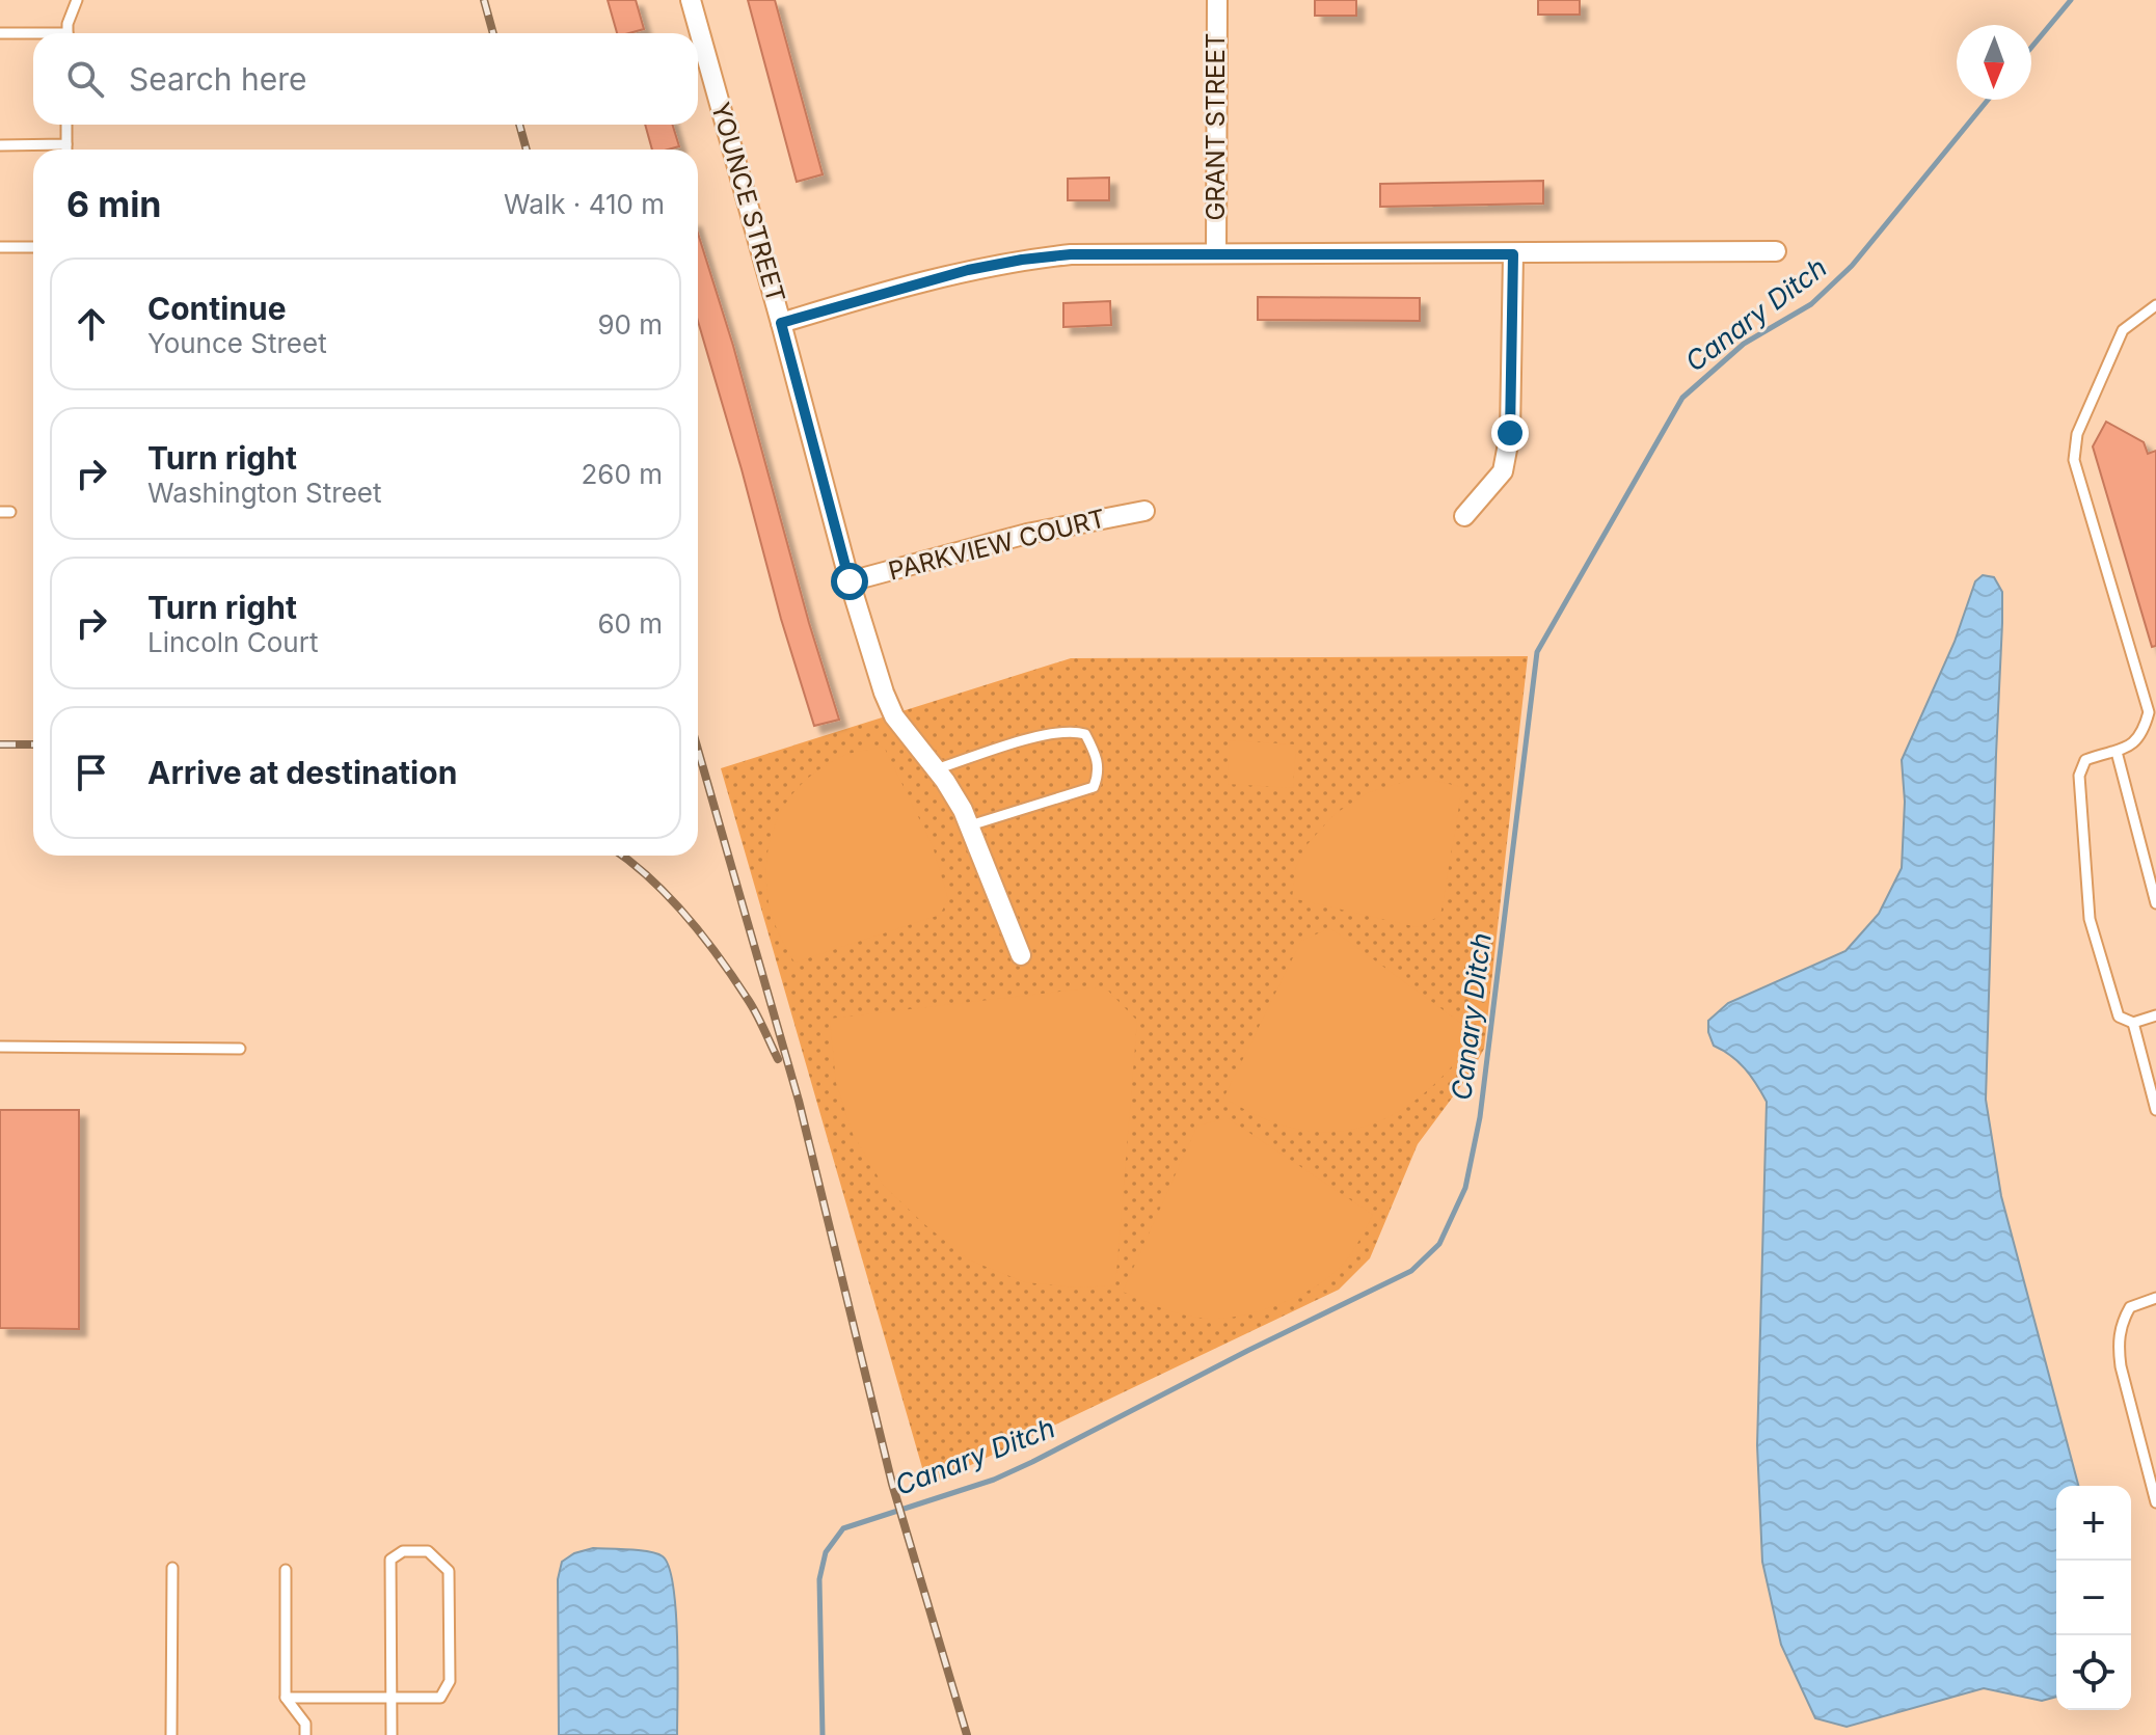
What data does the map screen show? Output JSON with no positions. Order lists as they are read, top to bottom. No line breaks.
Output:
{"streets":{"street":["GRANT STREET","YOUNCE STREET","PARKVIEW COURT"]},"crossings":[["YOUNCE STREET","PARKVIEW COURT"]],"water":["Canary Ditch"],"north":"bottom","page":{"search":"Search here","heading":["6 min","Walk · 410 m"],"list":[["Continue","Younce Street","90 m"],["Turn right","Washington Street","260 m"],["Turn right","Lincoln Court","60 m"],"Arrive at destination"],"map_buttons":["+","−"]}}
